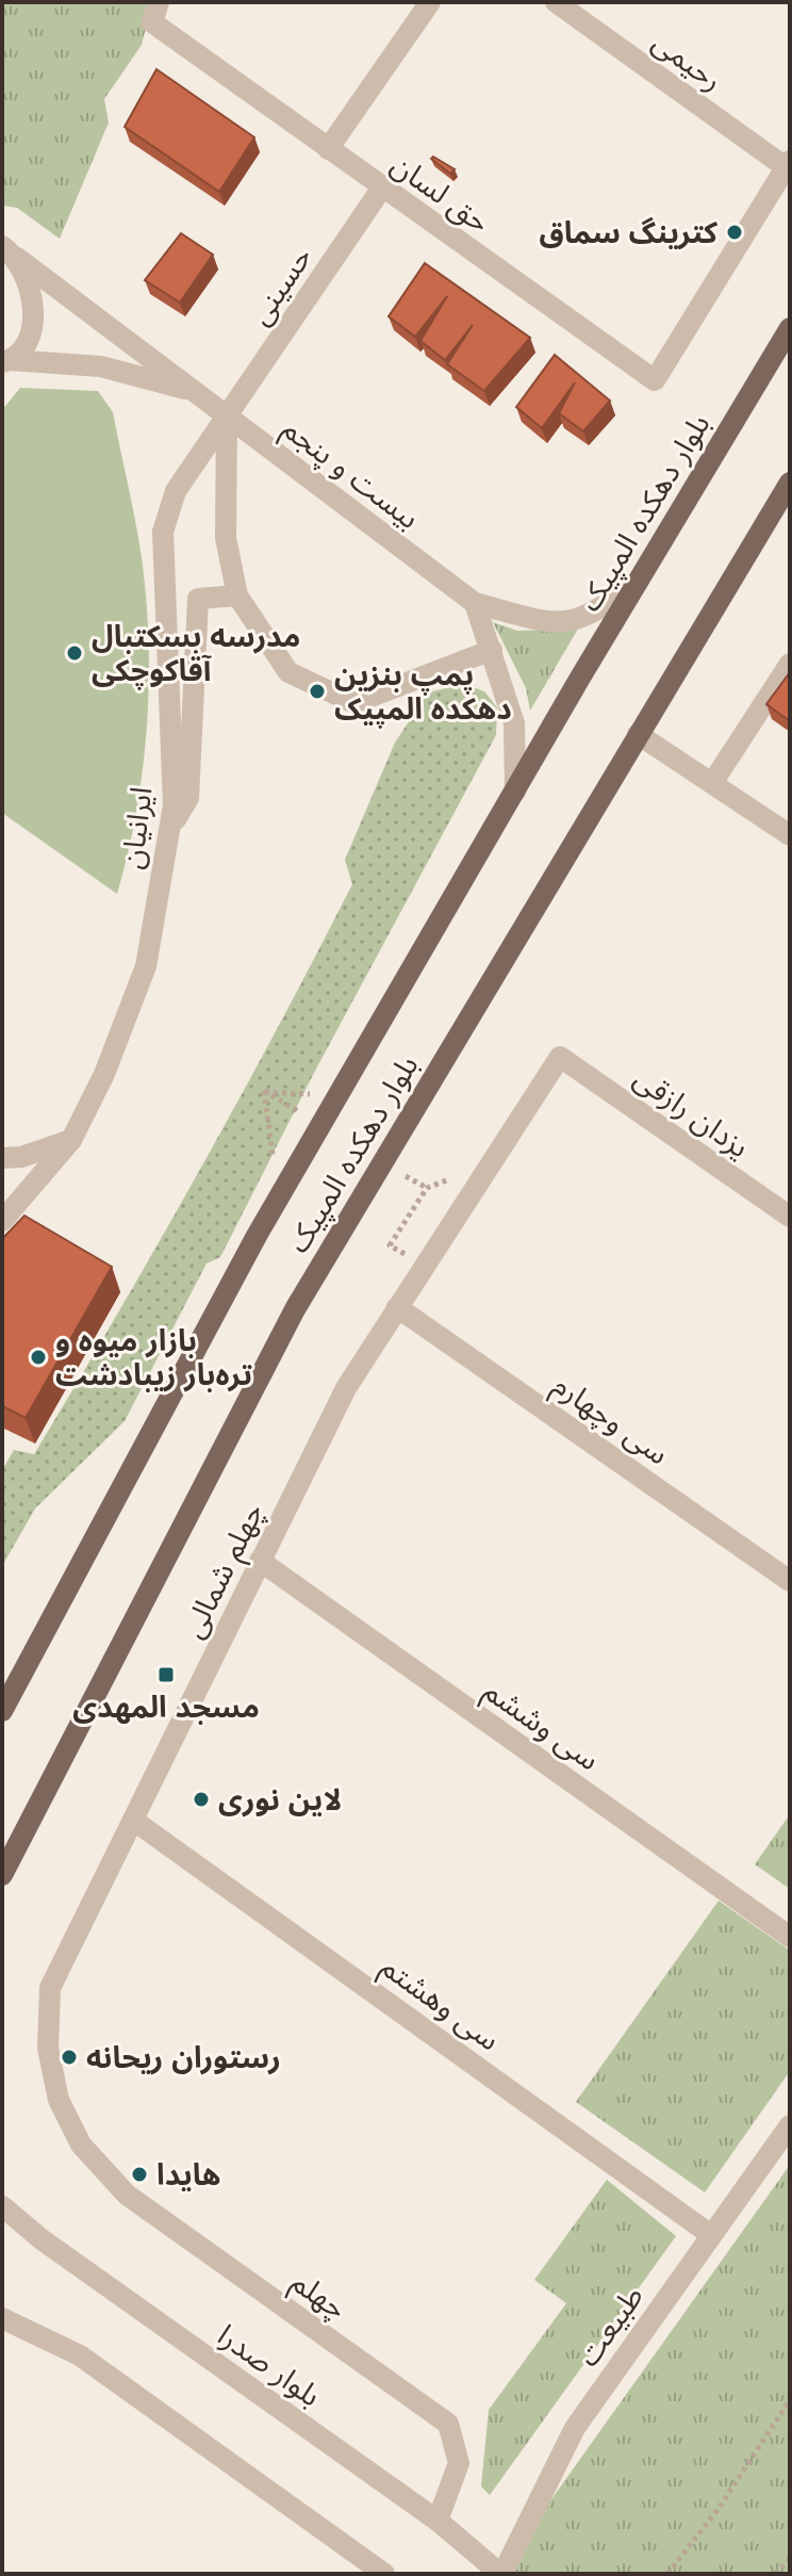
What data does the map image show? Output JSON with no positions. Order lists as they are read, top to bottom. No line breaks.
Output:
{"streets":{"main road":["بلوار دهکده المپیک"],"street":["رحیمی","حق لسان","حسینی","بیست و پنجم","ایرانیان","یزدان رازقی","سی وچهارم","چهلم شمالی","سی وششم","سی وهشتم","چهلم","طبیعت","بلوار صدرا"]},"crossings":[["رحیمی","حق لسان"],["حق لسان","حسینی"],["حسینی","بیست و پنجم"],["حسینی","ایرانیان"],["بیست و پنجم","ایرانیان"],["یزدان رازقی","چهلم شمالی"],["سی وچهارم","چهلم شمالی"],["چهلم شمالی","سی وششم"],["چهلم شمالی","سی وهشتم"],["چهلم شمالی","چهلم"],["سی وهشتم","طبیعت"],["چهلم","بلوار صدرا"],["طبیعت","بلوار صدرا"]],"places":{"other":["کترینگ سماق","مدرسه بسکتبال آقاکوچکی","پمپ بنزین دهکده المپیک","بازار میوه و تره‌بار زیبادشت","لاین نوری","رستوران ریحانه","هایدا"],"transit":["مسجد المهدی"]}}
